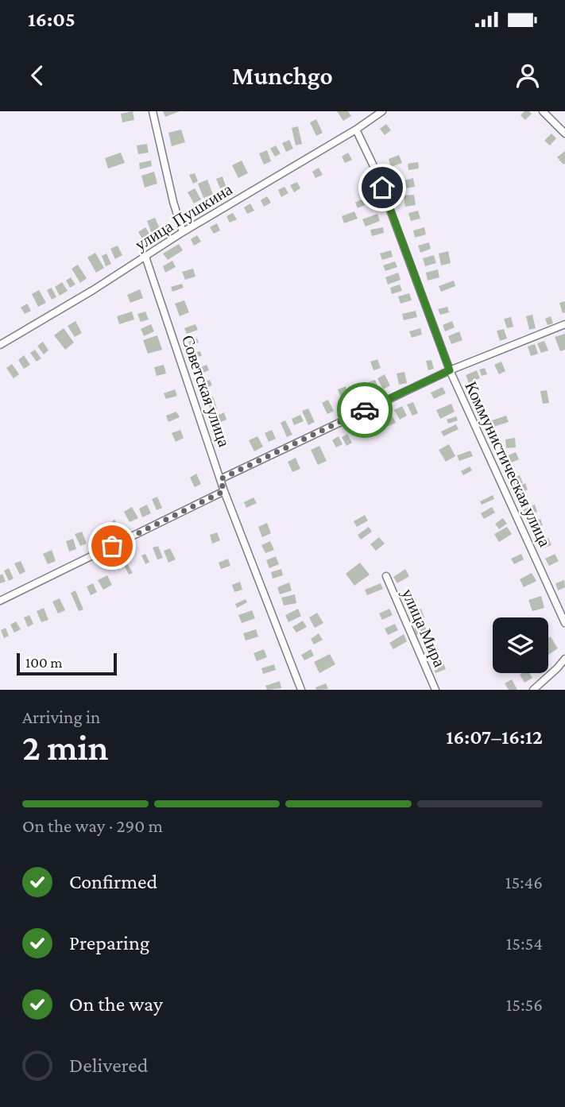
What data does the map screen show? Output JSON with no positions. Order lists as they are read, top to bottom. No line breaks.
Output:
{"streets":{"street":["улица Пушкина","Советская улица","Коммунистическая улица","улица Мира"]},"crossings":[["улица Пушкина","Советская улица"],["улица Пушкина","Коммунистическая улица"]],"scale_bar":"100 m","page":{"status":"16:05","header":"Munchgo","scale":"100 m","heading":["2 min","Arriving in","16:07–16:12"],"bar":"On the way · 290 m","list":[["Confirmed","15:46"],["Preparing","15:54"],["On the way","15:56"],"Delivered"]}}
